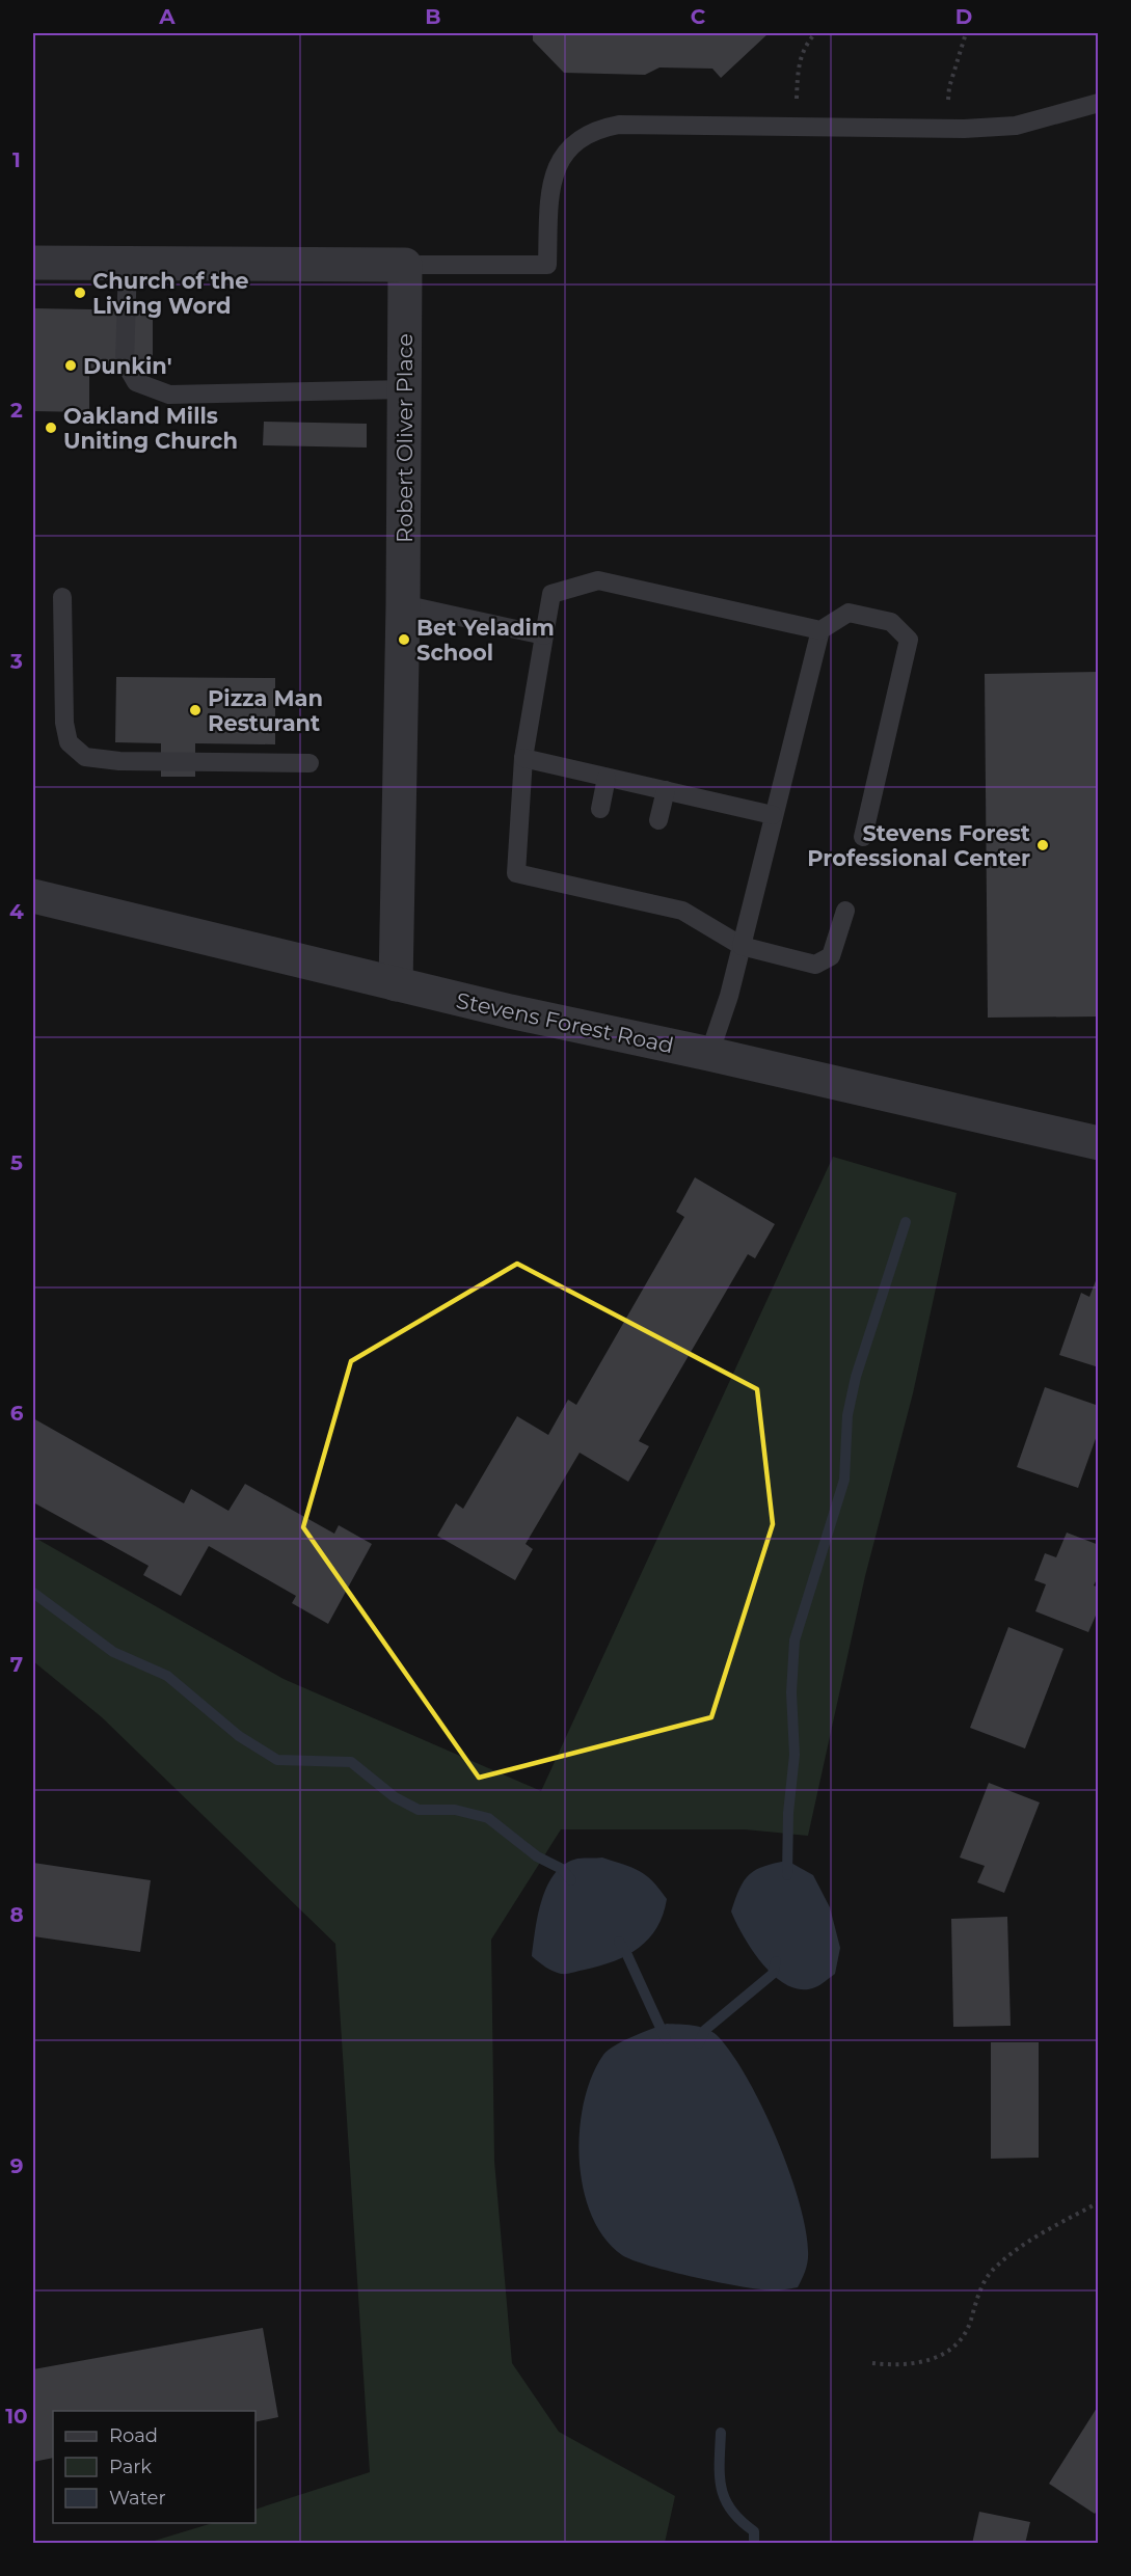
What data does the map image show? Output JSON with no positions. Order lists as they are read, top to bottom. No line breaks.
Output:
{"streets":{"street":["Robert Oliver Place","Stevens Forest Road"]},"crossings":[["Robert Oliver Place","Stevens Forest Road"]],"places":["Church of the Living Word","Dunkin'","Oakland Mills Uniting Church","Bet Yeladim School","Pizza Man Resturant","Stevens Forest Professional Center"],"legend":["Road","Park","Water"],"grid":{"columns":["A","B","C","D"],"rows":["1","2","3","4","5","6","7","8","9","10"]}}
